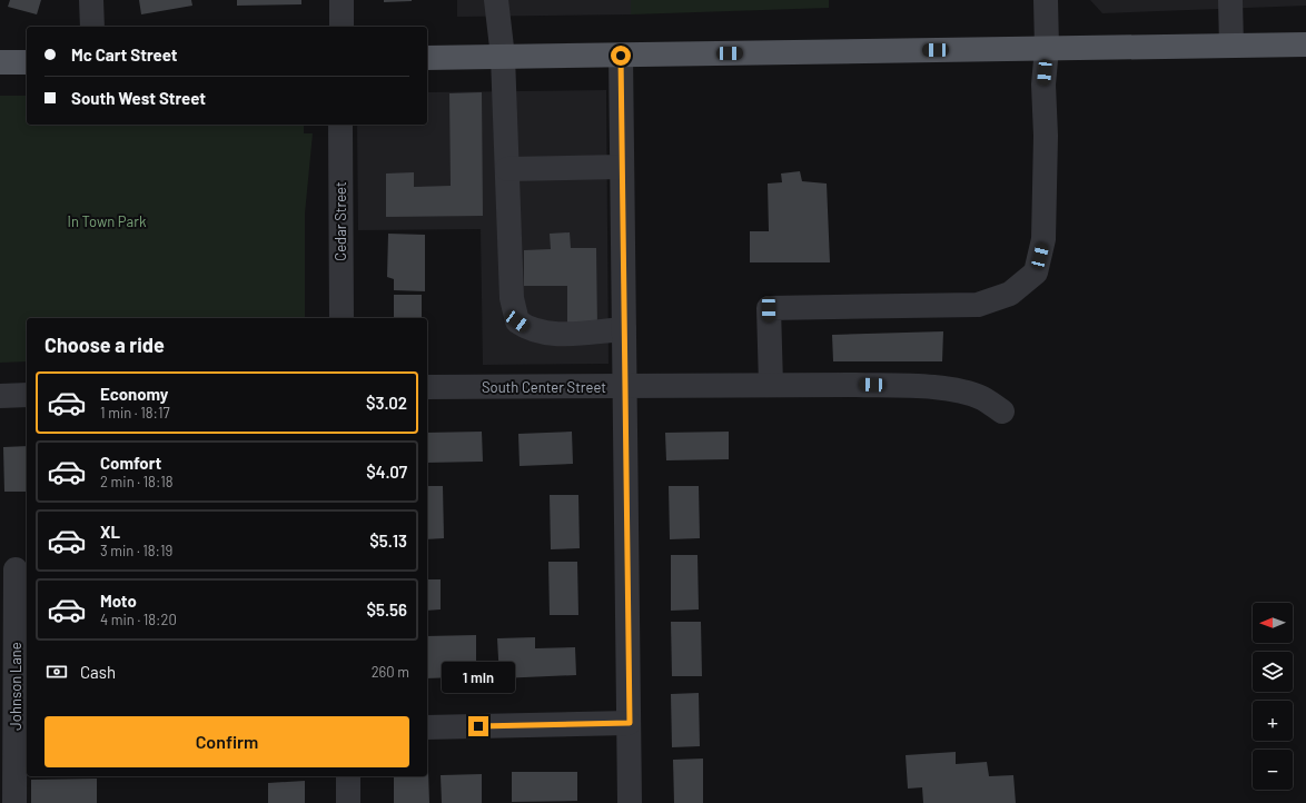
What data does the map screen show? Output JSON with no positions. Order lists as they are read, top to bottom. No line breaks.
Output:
{"streets":{"street":["Cedar Street","South Center Street","Johnson Lane"]},"parks":["In Town Park"],"north":"left","page":{"banner":["Mc Cart Street","South West Street"],"heading":"Choose a ride","list":[{"name":"Economy","note":"1 min · 18:17","value":"$3.02"},{"name":"Comfort","note":"2 min · 18:18","value":"$4.07"},{"name":"XL","note":"3 min · 18:19","value":"$5.13"},{"name":"Moto","note":"4 min · 18:20","value":"$5.56"}],"map_buttons":["+","−"],"pay":["Cash","260 m"],"bubble":"1 min","buttons":"Confirm"}}
